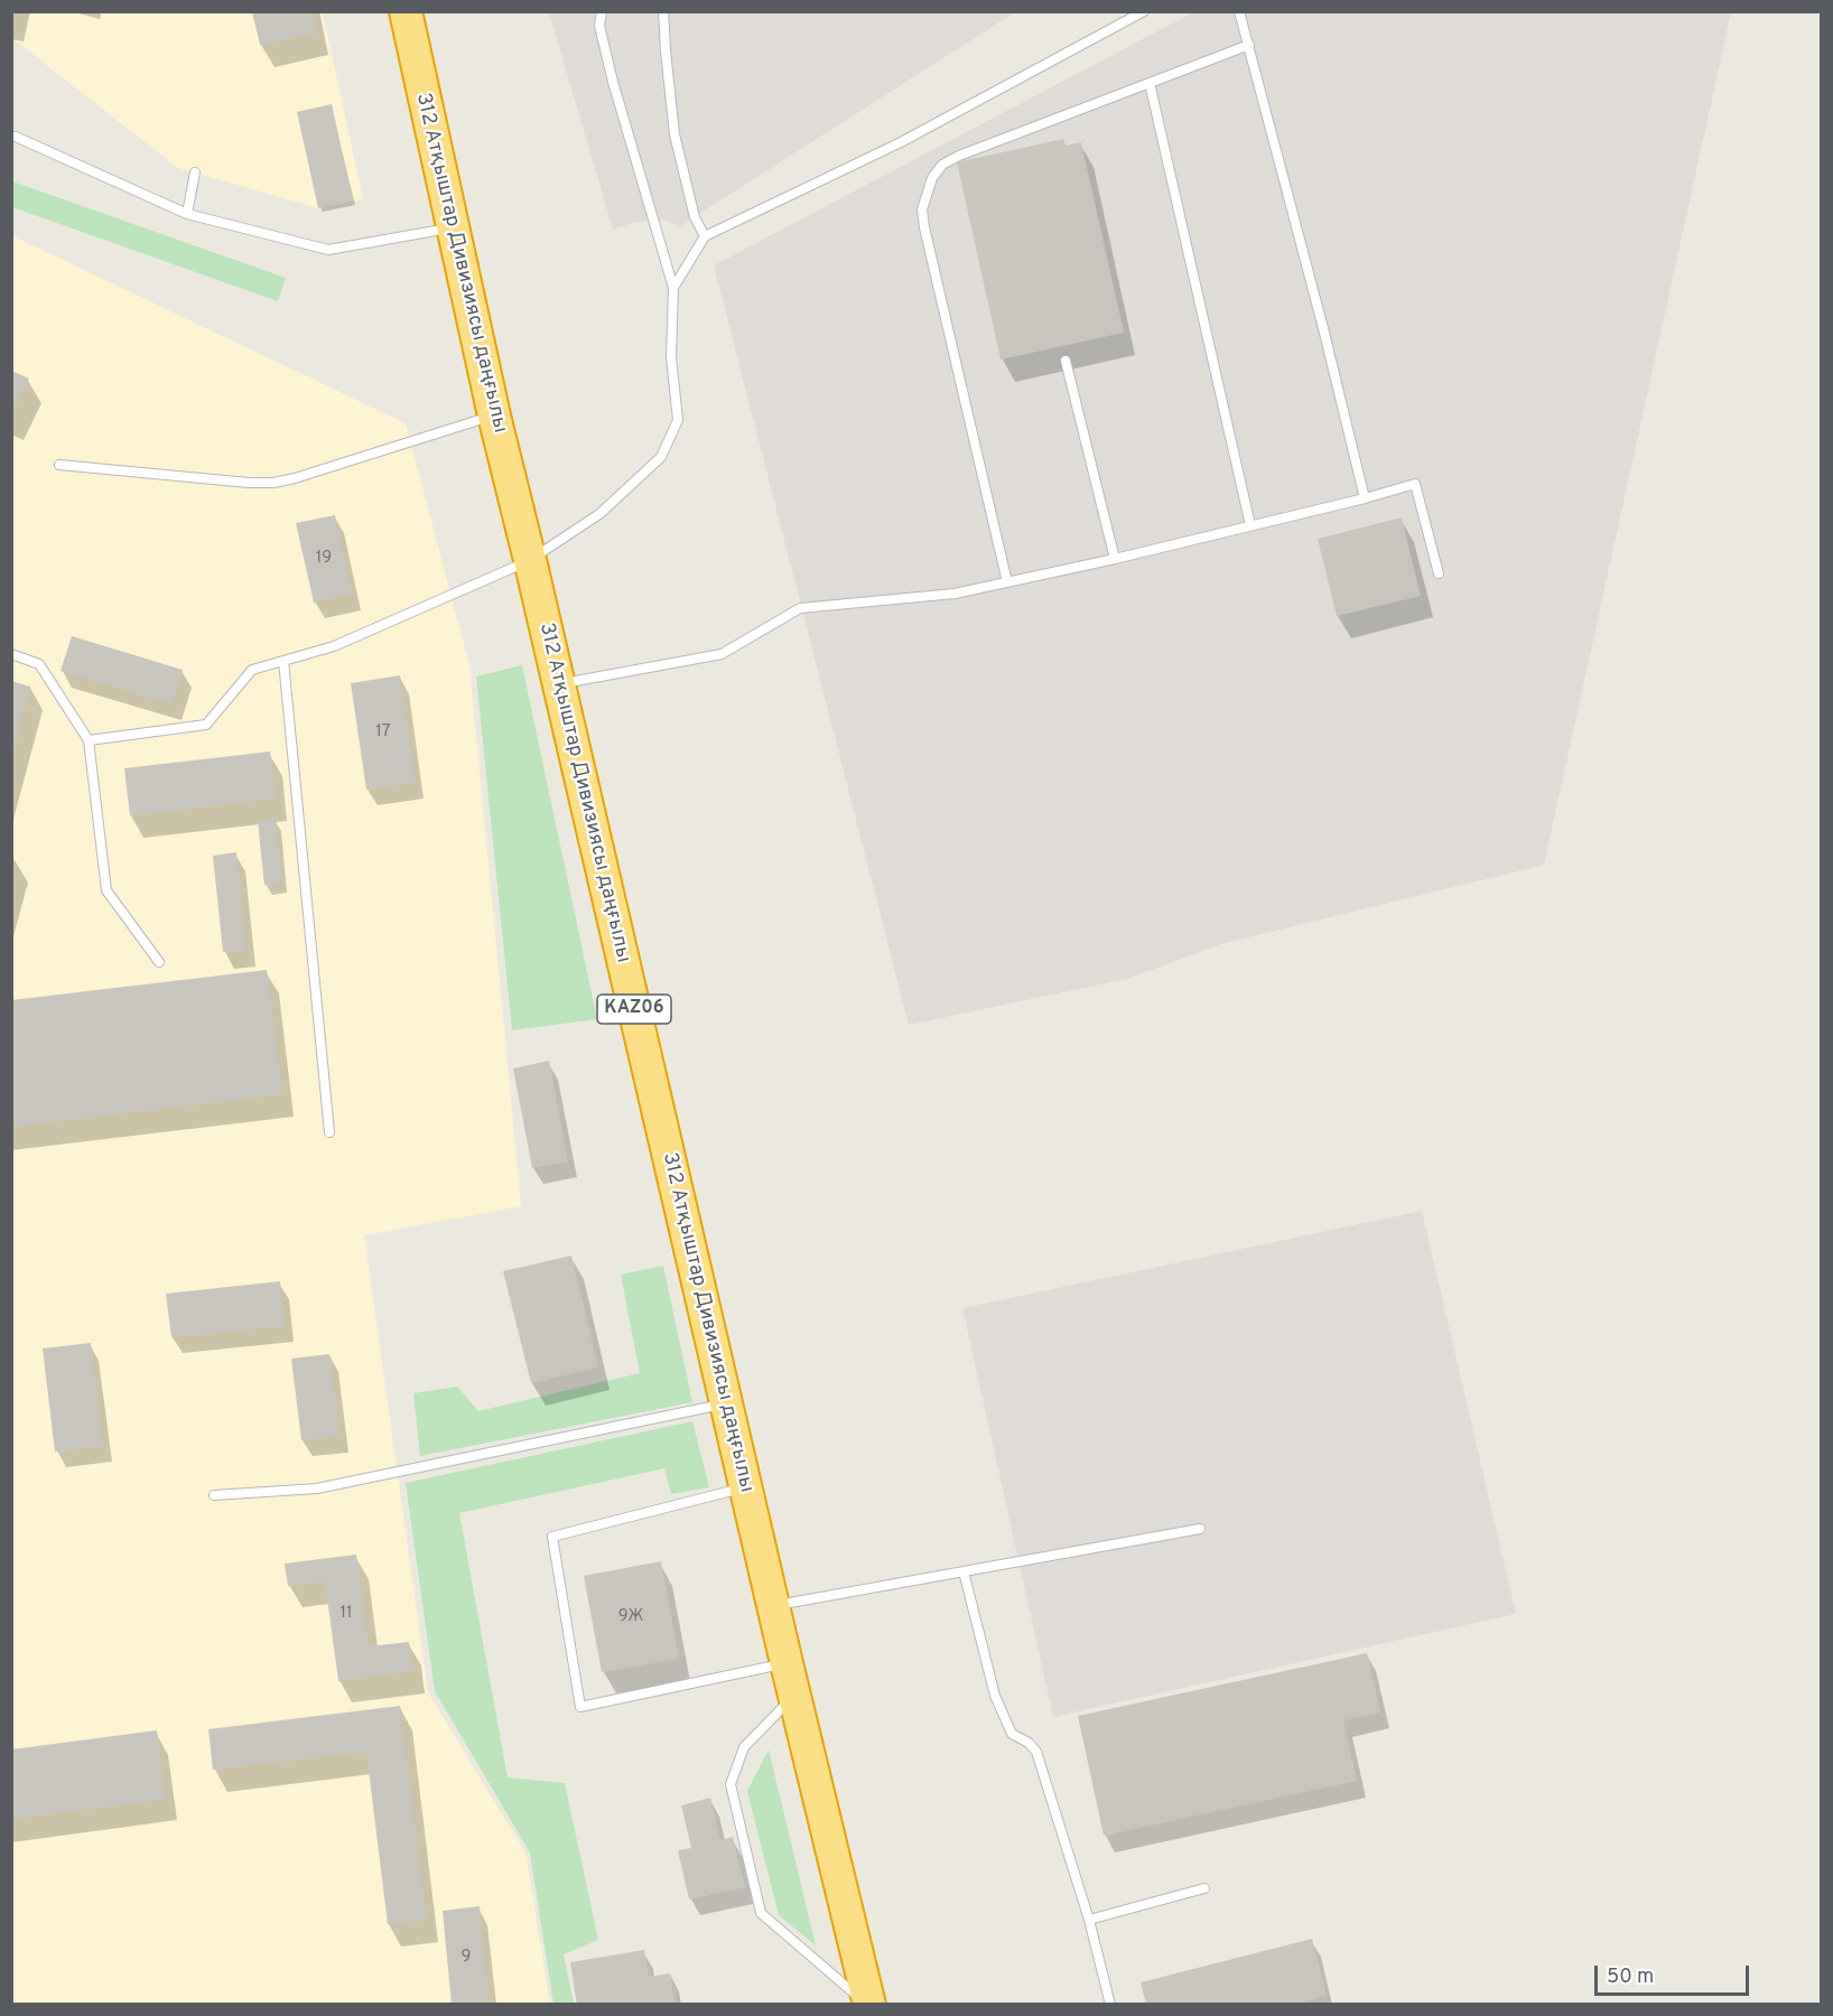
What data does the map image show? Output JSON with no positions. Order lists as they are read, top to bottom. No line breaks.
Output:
{"streets":{"highway":["312 Атқыштар Дивизиясы даңғылы","KАZ06"]},"house_numbers":["19","17","11","9Ж","9"],"scale_bar":"50 m"}
